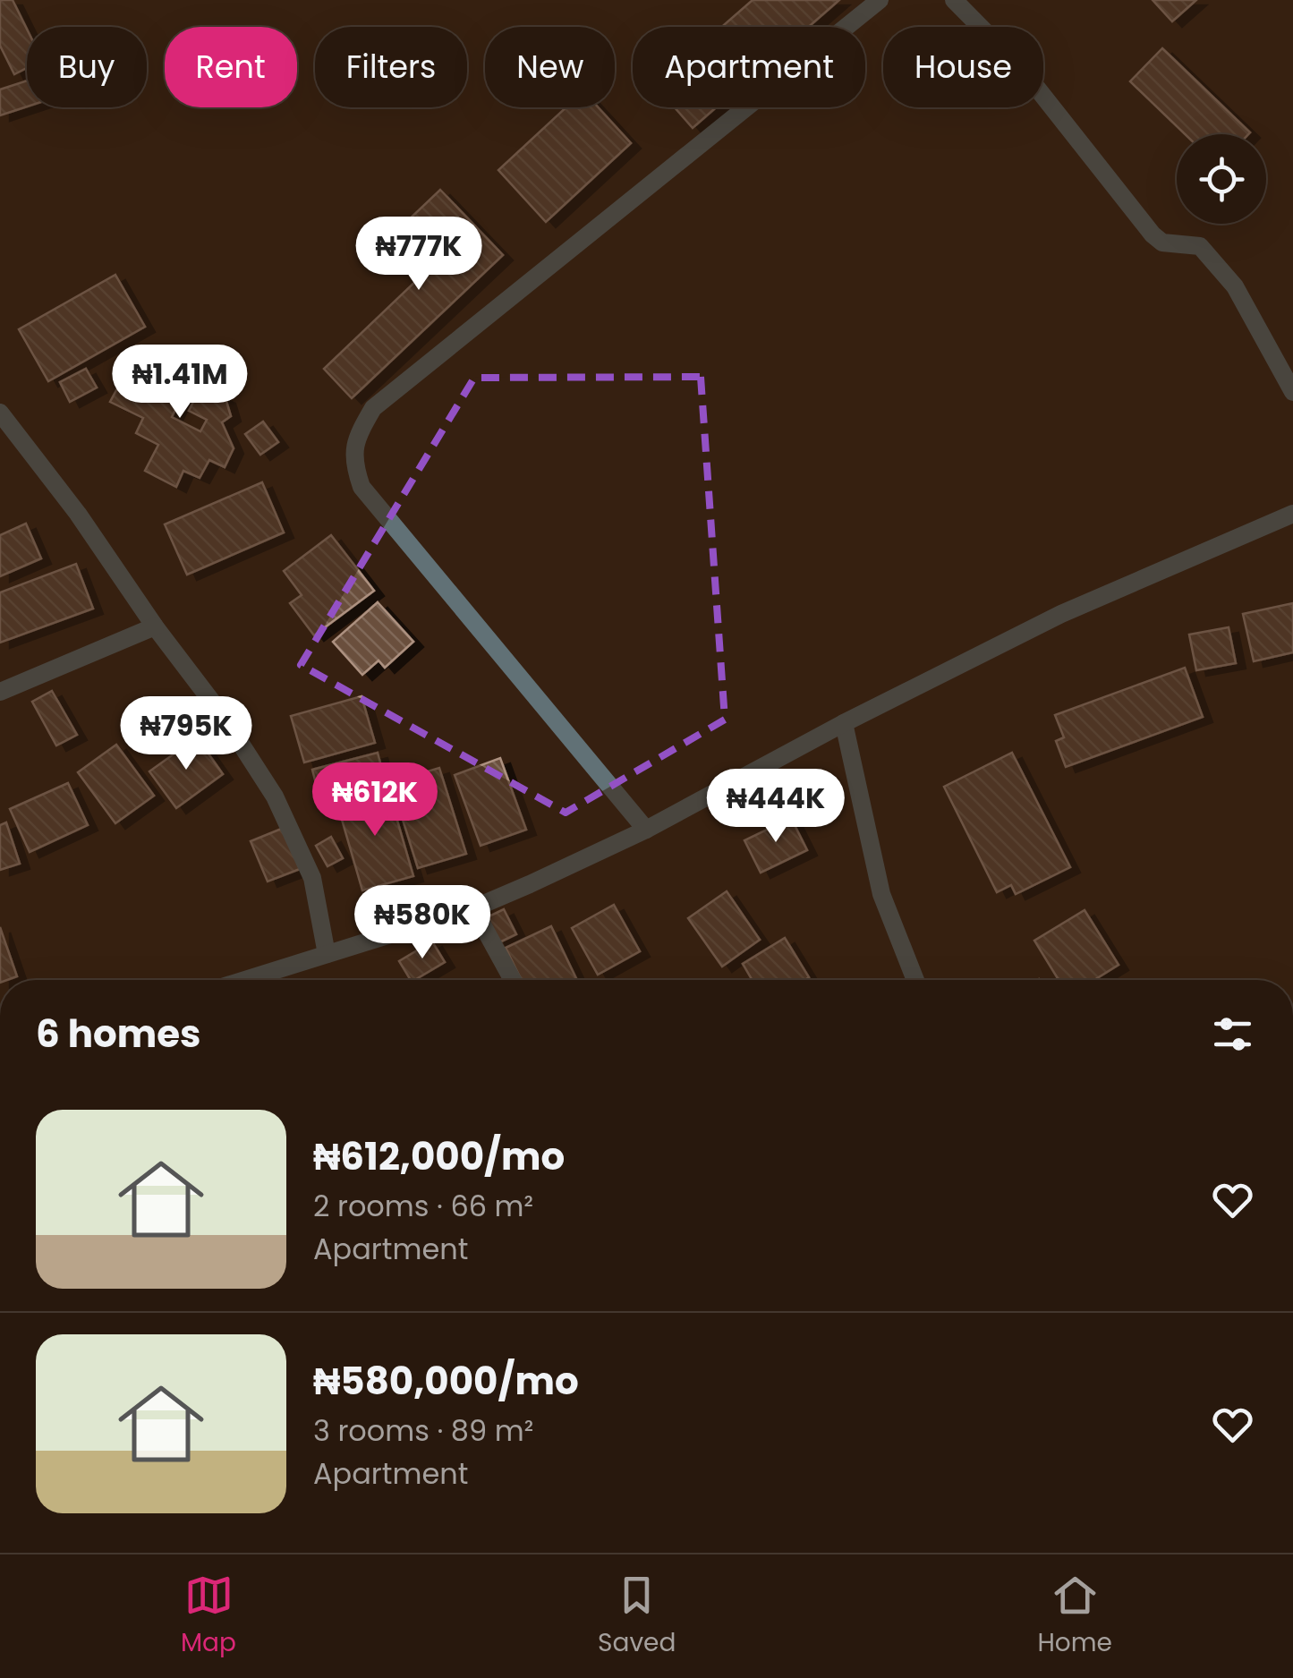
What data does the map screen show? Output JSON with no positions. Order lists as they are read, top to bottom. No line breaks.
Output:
{"page":{"chip":["Buy","Rent","Filters","New","Apartment","House"],"price":["₦777K","₦1.41M","₦795K","₦612K","₦444K","₦580K"],"heading":"6 homes","list":[{"name":"₦612,000/mo","note":"2 rooms · 66 m² · Apartment"},{"name":"₦580,000/mo","note":"3 rooms · 89 m² · Apartment"}],"tabs":["Map","Saved","Home"]}}
